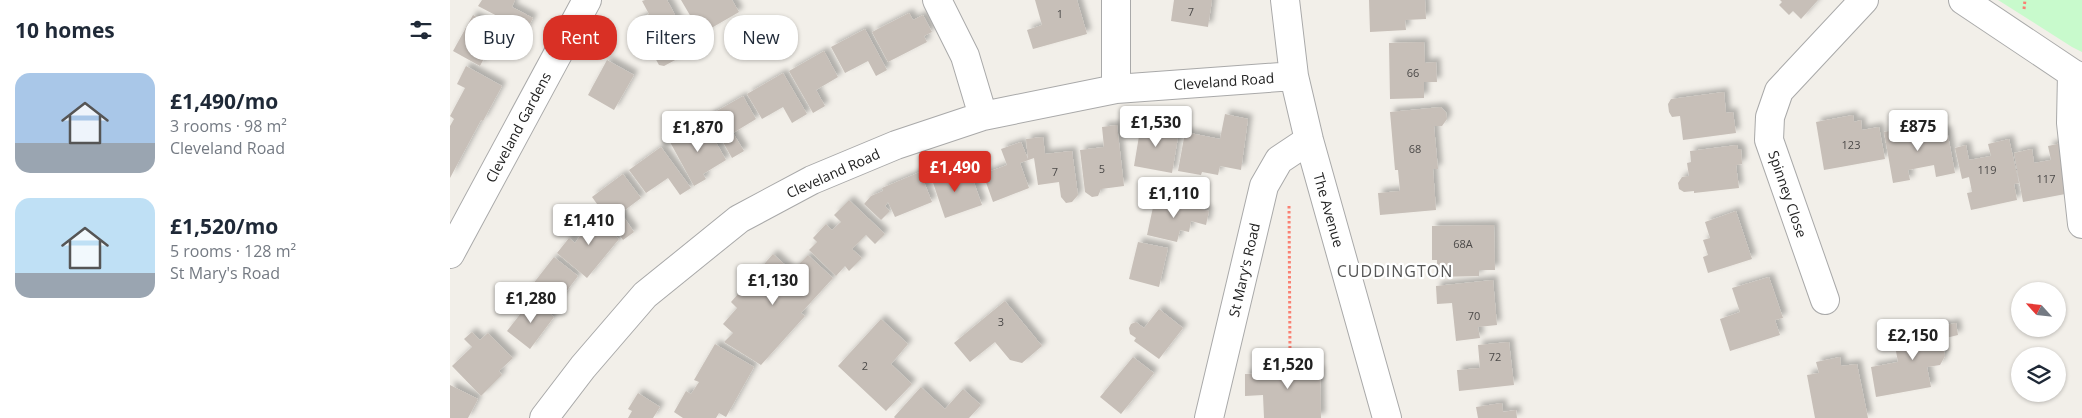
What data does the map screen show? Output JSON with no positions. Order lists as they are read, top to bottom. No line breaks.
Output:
{"streets":{"street":["Cleveland Road","Cleveland Gardens","Spinney Close","The Avenue","St Mary's Road"]},"crossings":[["Cleveland Road","The Avenue"],["The Avenue","St Mary's Road"]],"districts":["CUDDINGTON"],"house_numbers":["7","1","66","123","68","5","119","7","117","68A","70","3","72","2"],"north":"top left","page":{"heading":"10 homes","chip":["Buy","Rent","Filters","New"],"list":[{"name":"£1,490/mo","note":"3 rooms · 98 m² · Cleveland Road"},{"name":"£1,520/mo","note":"5 rooms · 128 m² · St Mary's Road"}],"price":["£1,530","£875","£1,870","£1,490","£1,110","£1,410","£1,130","£1,280","£2,150","£1,520"]}}
